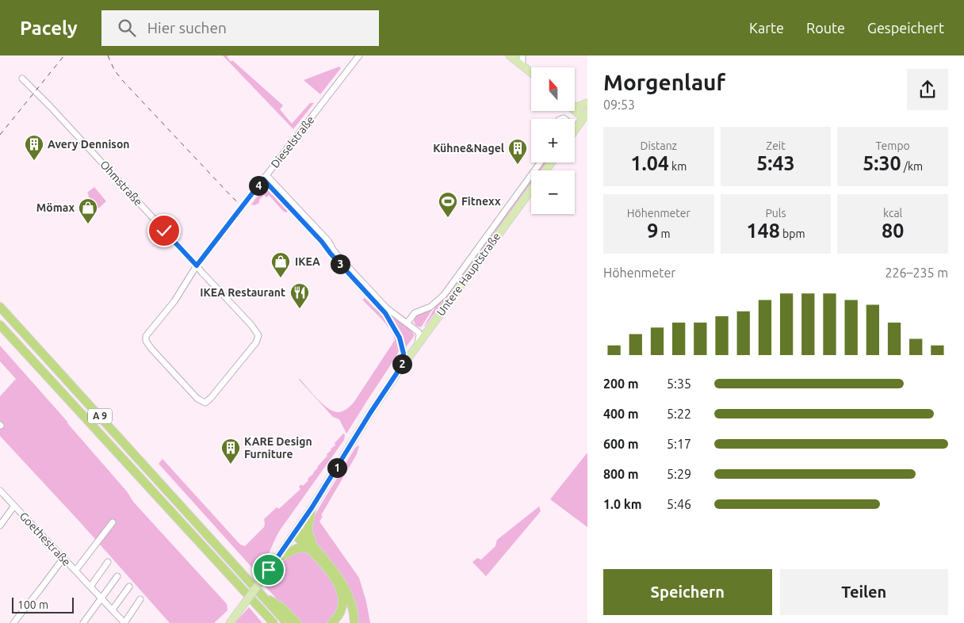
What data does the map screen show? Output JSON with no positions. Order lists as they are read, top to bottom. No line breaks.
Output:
{"streets":{"highway":["A 9"],"main road":["Untere Hauptstraße"],"street":["Dieselstraße","Ohmstraße","Goethestraße"]},"crossings":[["Dieselstraße","Ohmstraße"]],"places":{"building":["Avery Dennison","Kühne&Nagel","KARE Design Furniture"],"sports":["Fitnexx"],"shop":["Mömax","IKEA"],"restaurant":["IKEA Restaurant"]},"scale_bar":"100 m","north":"top","page":{"header":"Pacely","search":"Hier suchen","nav":["Karte","Route","Gespeichert"],"heading":["Morgenlauf","09:53"],"map_buttons":["+","−"],"stats":[["Distanz","1.04 km"],["Zeit","5:43"],["Tempo","5:30 /km"],["Höhenmeter","9 m"],["Puls","148 bpm"],["kcal","80"]],"pins":["4","3","2","1"],"chart":["Höhenmeter","226–235 m"],"list":[{"name":"200 m","note":"5:35"},{"name":"400 m","note":"5:22"},{"name":"600 m","note":"5:17"},{"name":"800 m","note":"5:29"},{"name":"1.0 km","note":"5:46"}],"buttons":["Speichern","Teilen"],"scale":"100 m"}}
